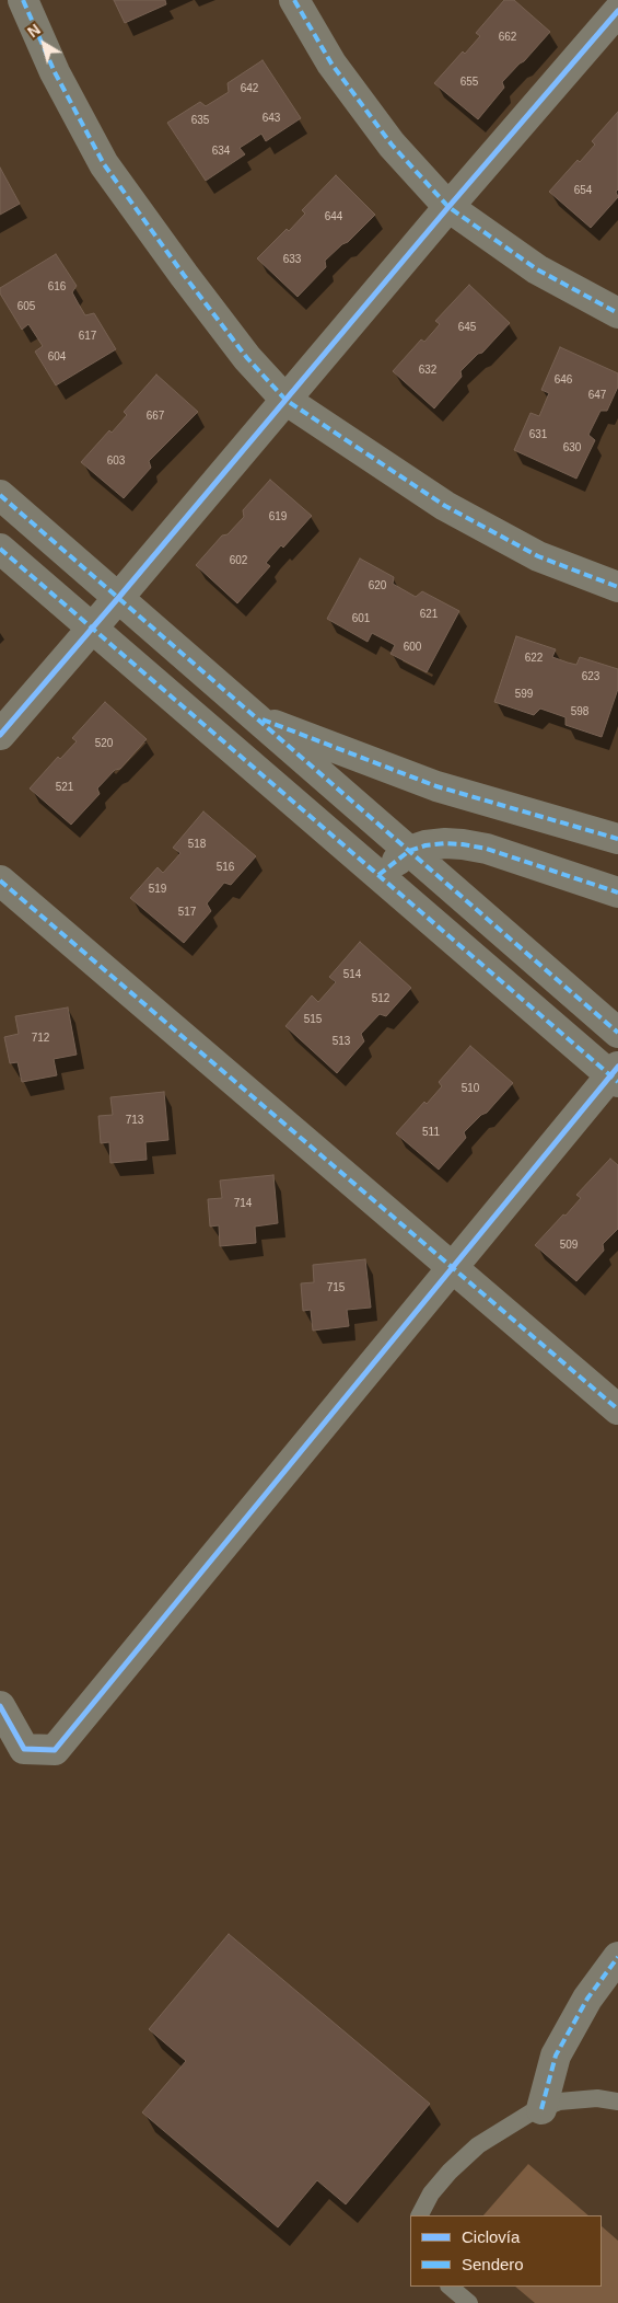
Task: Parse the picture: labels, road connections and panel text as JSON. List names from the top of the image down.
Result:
{
  "house_numbers": [
    "662",
    "655",
    "642",
    "643",
    "635",
    "634",
    "654",
    "644",
    "633",
    "616",
    "605",
    "645",
    "617",
    "604",
    "632",
    "646",
    "647",
    "667",
    "631",
    "630",
    "603",
    "619",
    "602",
    "620",
    "621",
    "601",
    "600",
    "622",
    "623",
    "599",
    "598",
    "520",
    "521",
    "518",
    "516",
    "519",
    "517",
    "514",
    "512",
    "515",
    "712",
    "513",
    "510",
    "713",
    "511",
    "714",
    "509",
    "715"
  ],
  "legend": ["Ciclovía", "Sendero"],
  "north": "top left"
}
